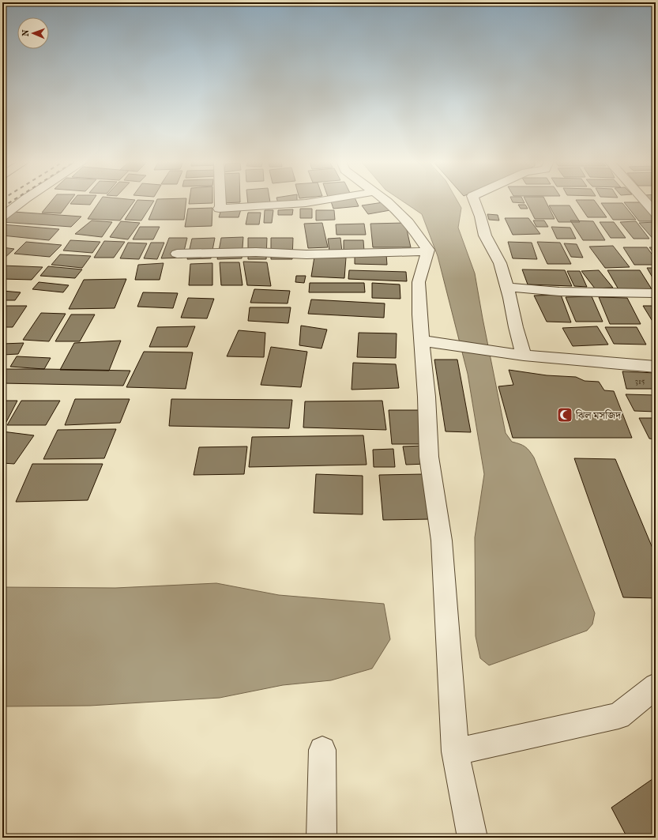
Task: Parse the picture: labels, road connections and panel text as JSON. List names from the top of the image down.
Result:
{
  "places": {
    "mosque": ["ঝিল মসজিদ"]
  },
  "house_numbers": ["315"],
  "north": "left"
}
